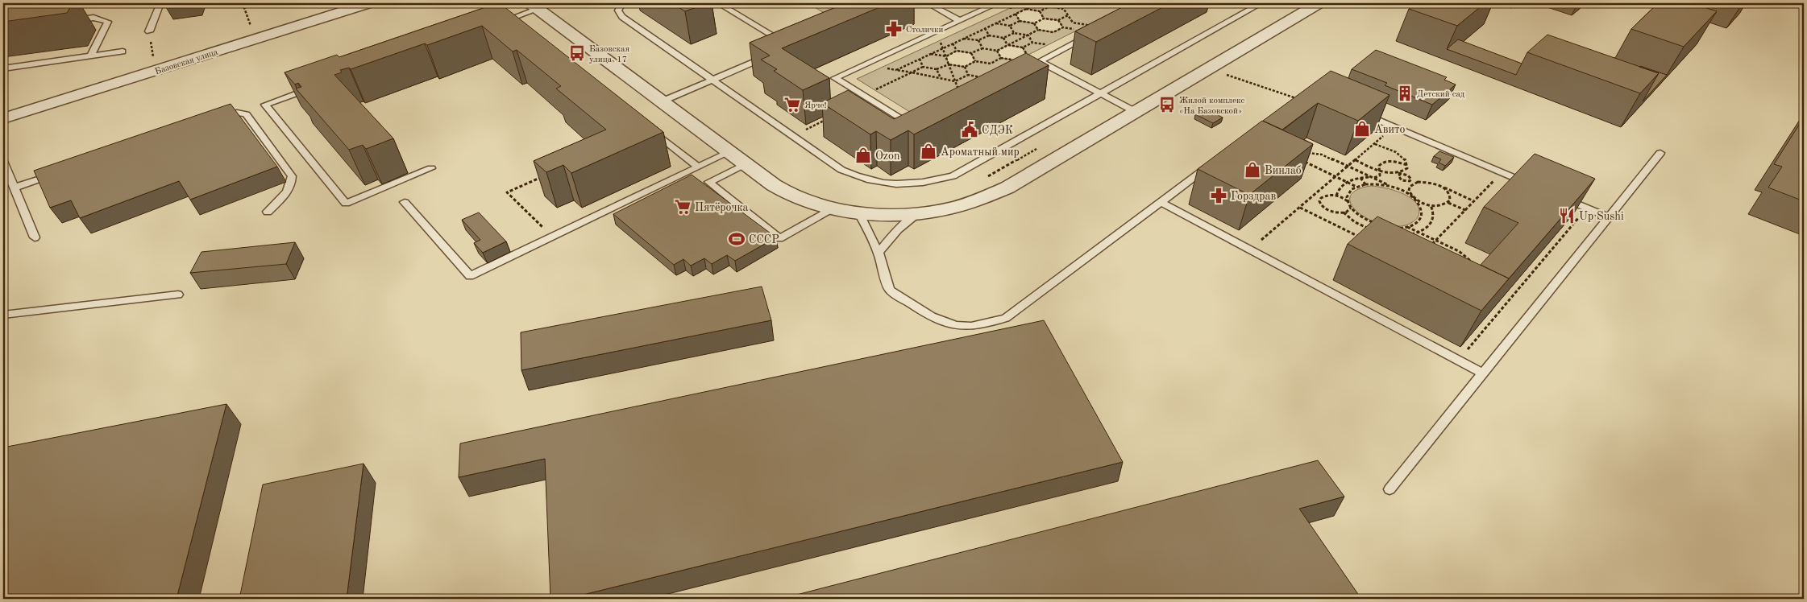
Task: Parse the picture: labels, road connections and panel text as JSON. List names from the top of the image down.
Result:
{
  "streets": {
    "street": ["Базовская улица"]
  },
  "places": {
    "pharmacy": ["Столички", "Горздрав"],
    "bus stop": ["Базовская улица, 17", "Жилой комплекс «На Базовской»"],
    "building": ["Детский сад"],
    "supermarket": ["Ярче!", "Пятёрочка"],
    "shop": [
      "Авито",
      "Ароматный мир",
      "Ozon",
      "Винлаб"
    ],
    "public building": ["СДЭК"],
    "restaurant": ["Up Sushi"],
    "sports": ["СССР"]
  }
}
